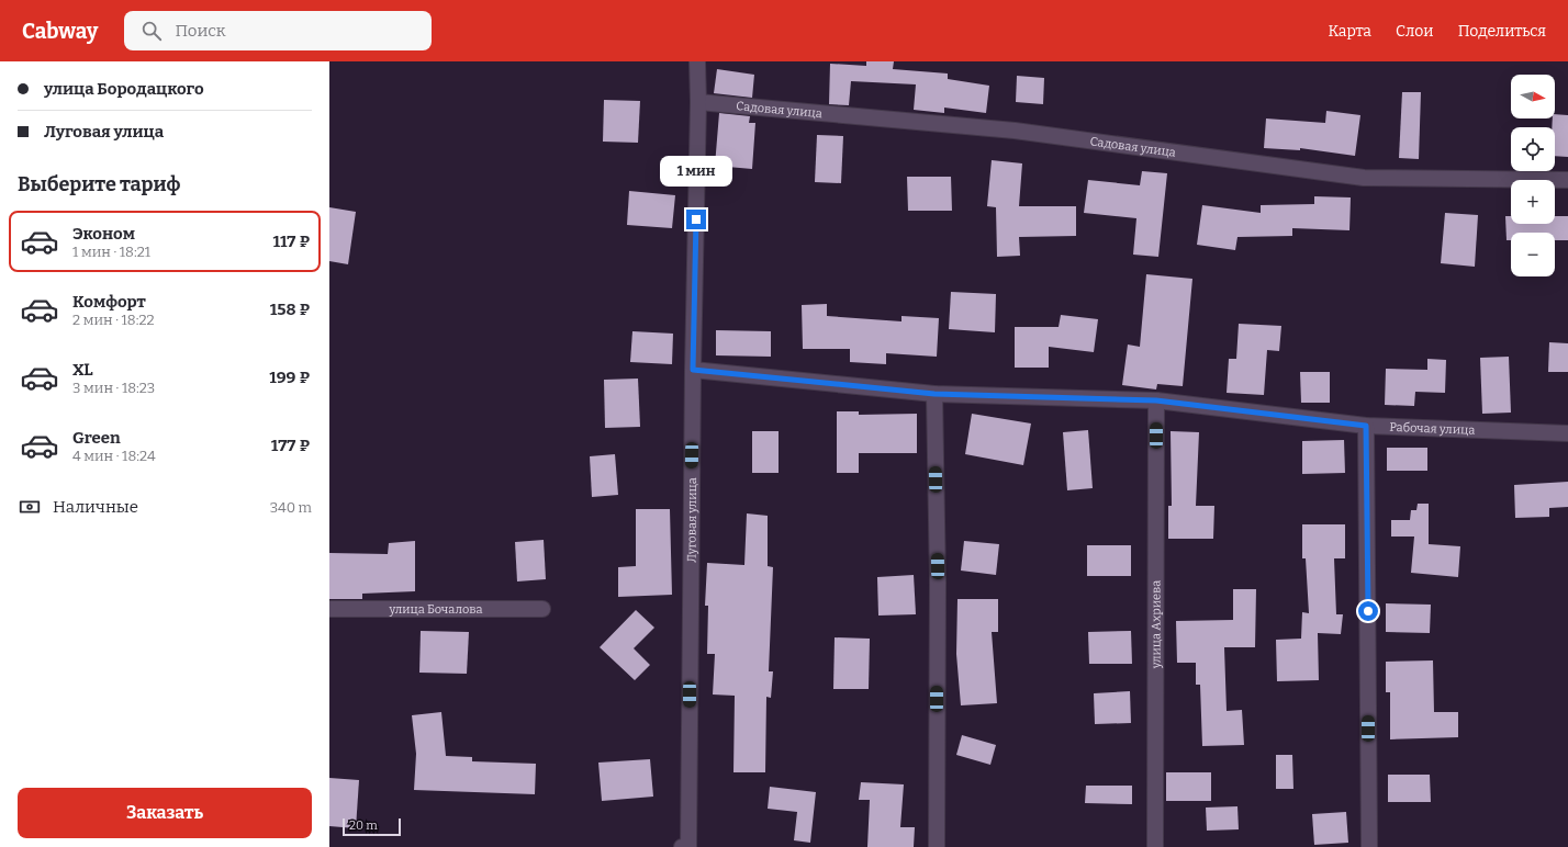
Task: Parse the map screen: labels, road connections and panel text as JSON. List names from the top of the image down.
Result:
{
  "streets": {
    "street": [
      "Садовая улица",
      "Рабочая улица",
      "Луговая улица",
      "улица Бочалова",
      "улица Ахриева"
    ]
  },
  "crossings": [
    ["Садовая улица", "Луговая улица"],
    ["Рабочая улица", "Луговая улица"],
    ["Рабочая улица", "улица Ахриева"]
  ],
  "scale_bar": "20 m",
  "north": "right",
  "page": {
    "header": "Cabway",
    "search": "Поиск",
    "nav": ["Карта", "Слои", "Поделиться"],
    "banner": ["улица Бородацкого", "Луговая улица"],
    "map_buttons": ["+", "−"],
    "bubble": "1 мин",
    "heading": "Выберите тариф",
    "list": [
      {
        "name": "Эконом",
        "note": "1 мин · 18:21",
        "value": "117 ₽"
      },
      {
        "name": "Комфорт",
        "note": "2 мин · 18:22",
        "value": "158 ₽"
      },
      {
        "name": "XL",
        "note": "3 мин · 18:23",
        "value": "199 ₽"
      },
      {
        "name": "Green",
        "note": "4 мин · 18:24",
        "value": "177 ₽"
      }
    ],
    "pay": ["Наличные", "340 m"],
    "buttons": "Заказать",
    "scale": "20 m"
  }
}
